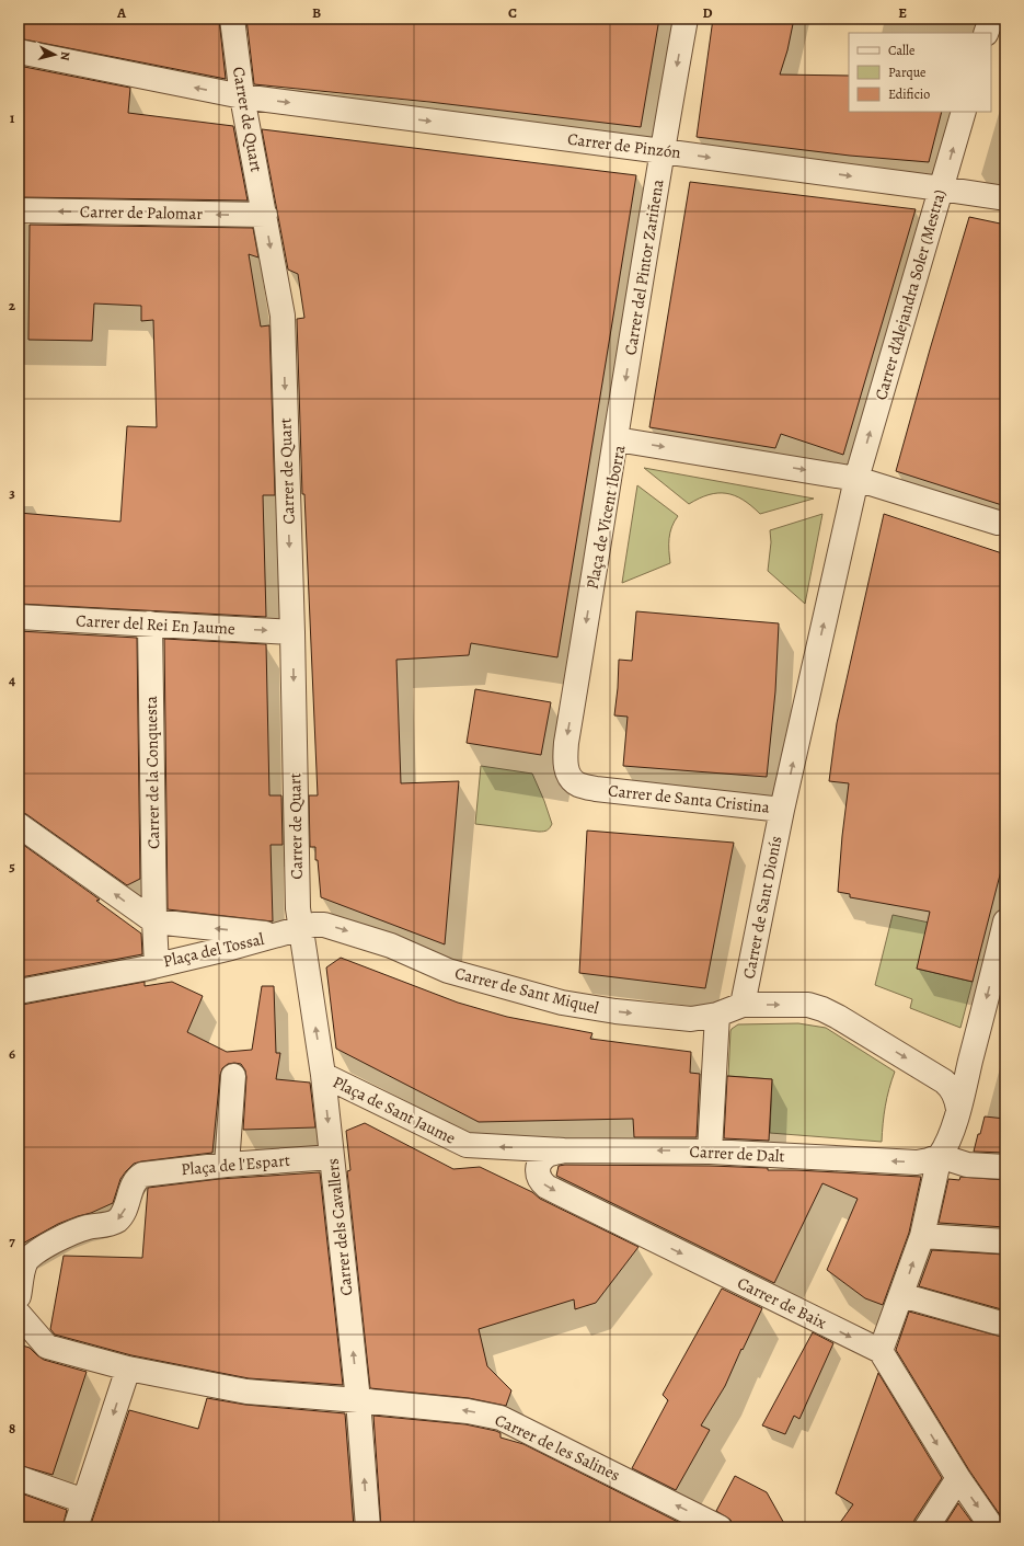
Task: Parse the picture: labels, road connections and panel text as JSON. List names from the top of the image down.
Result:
{
  "streets": {
    "street": [
      "Carrer de Quart",
      "Carrer de Pinzón",
      "Carrer de Palomar",
      "Carrer del Pintor Zariñena",
      "Carrer d'Alejandra Soler (Mestra)",
      "Plaça de Vicent Iborra",
      "Carrer del Rei En Jaume",
      "Carrer de la Conquesta",
      "Carrer de Santa Cristina",
      "Carrer de Sant Dionís",
      "Plaça del Tossal",
      "Carrer de Sant Miquel",
      "Plaça de Sant Jaume",
      "Carrer de Dalt",
      "Plaça de l'Espart",
      "Carrer dels Cavallers",
      "Carrer de Baix",
      "Carrer de les Salines"
    ]
  },
  "crossings": [
    ["Carrer de Quart", "Carrer de Pinzón"],
    ["Carrer de Quart", "Carrer de Palomar"],
    ["Carrer de Quart", "Carrer del Rei En Jaume"],
    ["Carrer de Quart", "Plaça del Tossal"],
    ["Carrer de Quart", "Carrer de Sant Miquel"],
    ["Carrer de Quart", "Carrer dels Cavallers"],
    ["Carrer de Pinzón", "Carrer del Pintor Zariñena"],
    ["Carrer de Pinzón", "Carrer d'Alejandra Soler (Mestra)"],
    ["Carrer del Pintor Zariñena", "Plaça de Vicent Iborra"],
    ["Carrer d'Alejandra Soler (Mestra)", "Plaça de Vicent Iborra"],
    ["Plaça de Vicent Iborra", "Carrer de Santa Cristina"],
    ["Carrer del Rei En Jaume", "Carrer de la Conquesta"],
    ["Carrer de la Conquesta", "Plaça del Tossal"],
    ["Carrer de Santa Cristina", "Carrer de Sant Dionís"],
    ["Carrer de Sant Dionís", "Carrer de Sant Miquel"],
    ["Plaça del Tossal", "Carrer de Sant Miquel"],
    ["Plaça del Tossal", "Carrer dels Cavallers"],
    ["Carrer de Sant Miquel", "Carrer dels Cavallers"],
    ["Plaça de Sant Jaume", "Carrer de Dalt"],
    ["Plaça de Sant Jaume", "Carrer dels Cavallers"],
    ["Carrer de Dalt", "Carrer de Baix"],
    ["Plaça de l'Espart", "Carrer dels Cavallers"],
    ["Carrer dels Cavallers", "Carrer de les Salines"]
  ],
  "one_way": [
    "Carrer de Quart",
    "Carrer de Palomar",
    "Carrer del Pintor Zariñena",
    "Carrer d'Alejandra Soler (Mestra)",
    "Carrer del Rei En Jaume",
    "Carrer de Sant Miquel",
    "Carrer de Baix",
    "Carrer de les Salines"
  ],
  "legend": ["Calle", "Parque", "Edificio"],
  "north": "right",
  "grid": {
    "columns": [
      "A",
      "B",
      "C",
      "D",
      "E"
    ],
    "rows": [
      "1",
      "2",
      "3",
      "4",
      "5",
      "6",
      "7",
      "8"
    ]
  }
}
